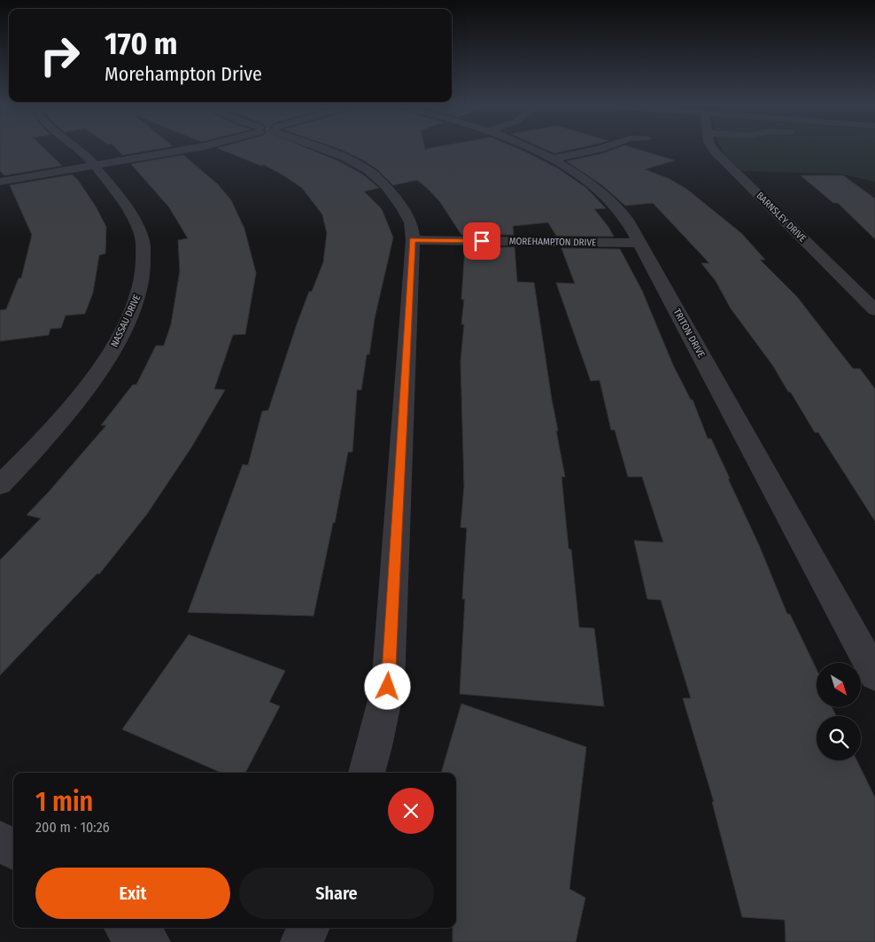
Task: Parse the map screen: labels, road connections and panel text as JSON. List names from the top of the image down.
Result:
{
  "streets": {
    "street": [
      "BARNSLEY DRIVE",
      "MOREHAMPTON DRIVE",
      "NASSAU DRIVE",
      "TRITON DRIVE"
    ]
  },
  "crossings": [
    ["MOREHAMPTON DRIVE", "TRITON DRIVE"]
  ],
  "north": "bottom right",
  "page": {
    "turn": ["170 m", "Morehampton Drive"],
    "heading": ["1 min", "200 m · 10:26"],
    "buttons": ["Exit", "Share"]
  }
}
